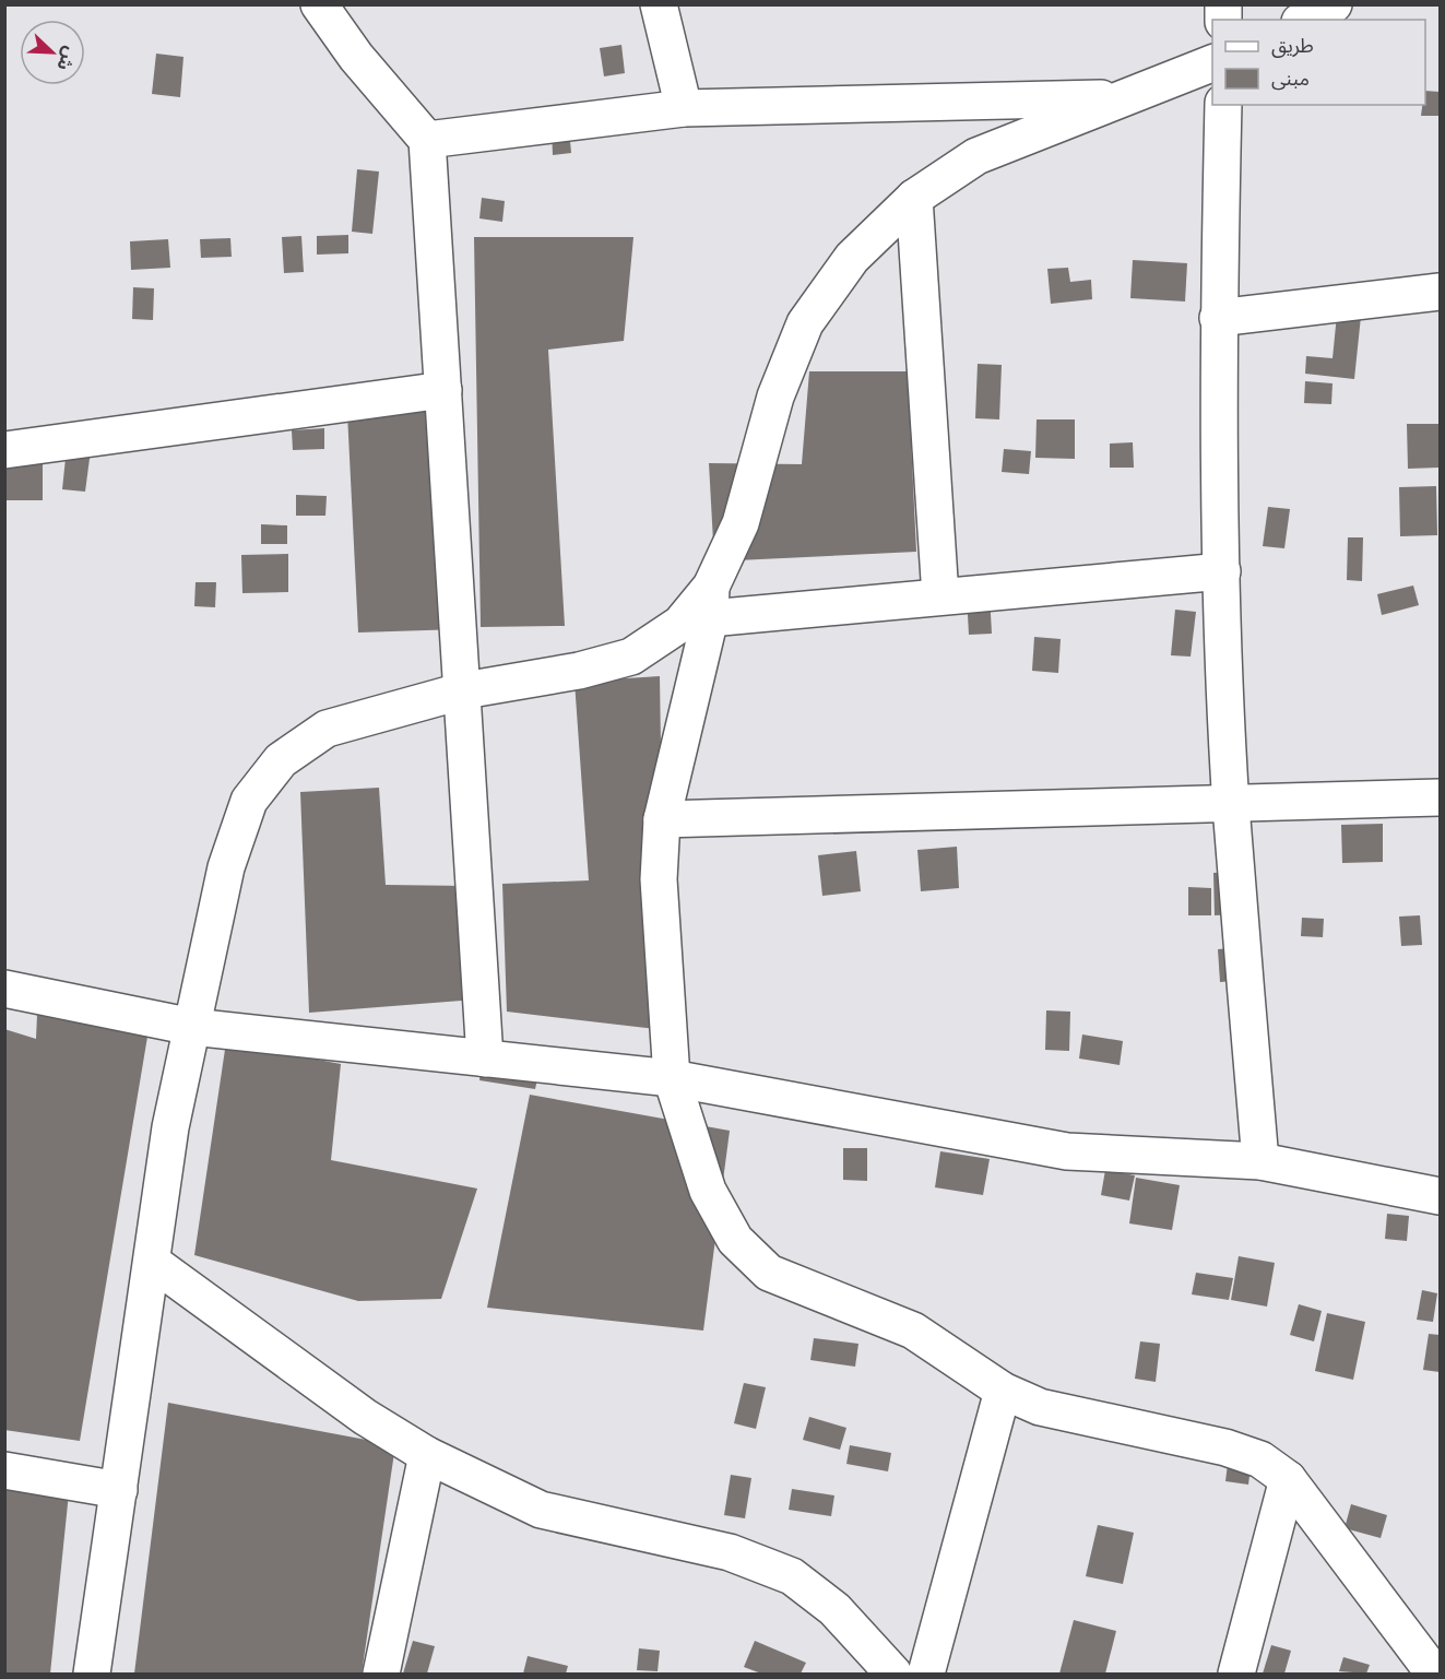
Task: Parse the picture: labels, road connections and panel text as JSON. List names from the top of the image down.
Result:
{
  "legend": ["طريق", "مبنى"],
  "north": "bottom right"
}
